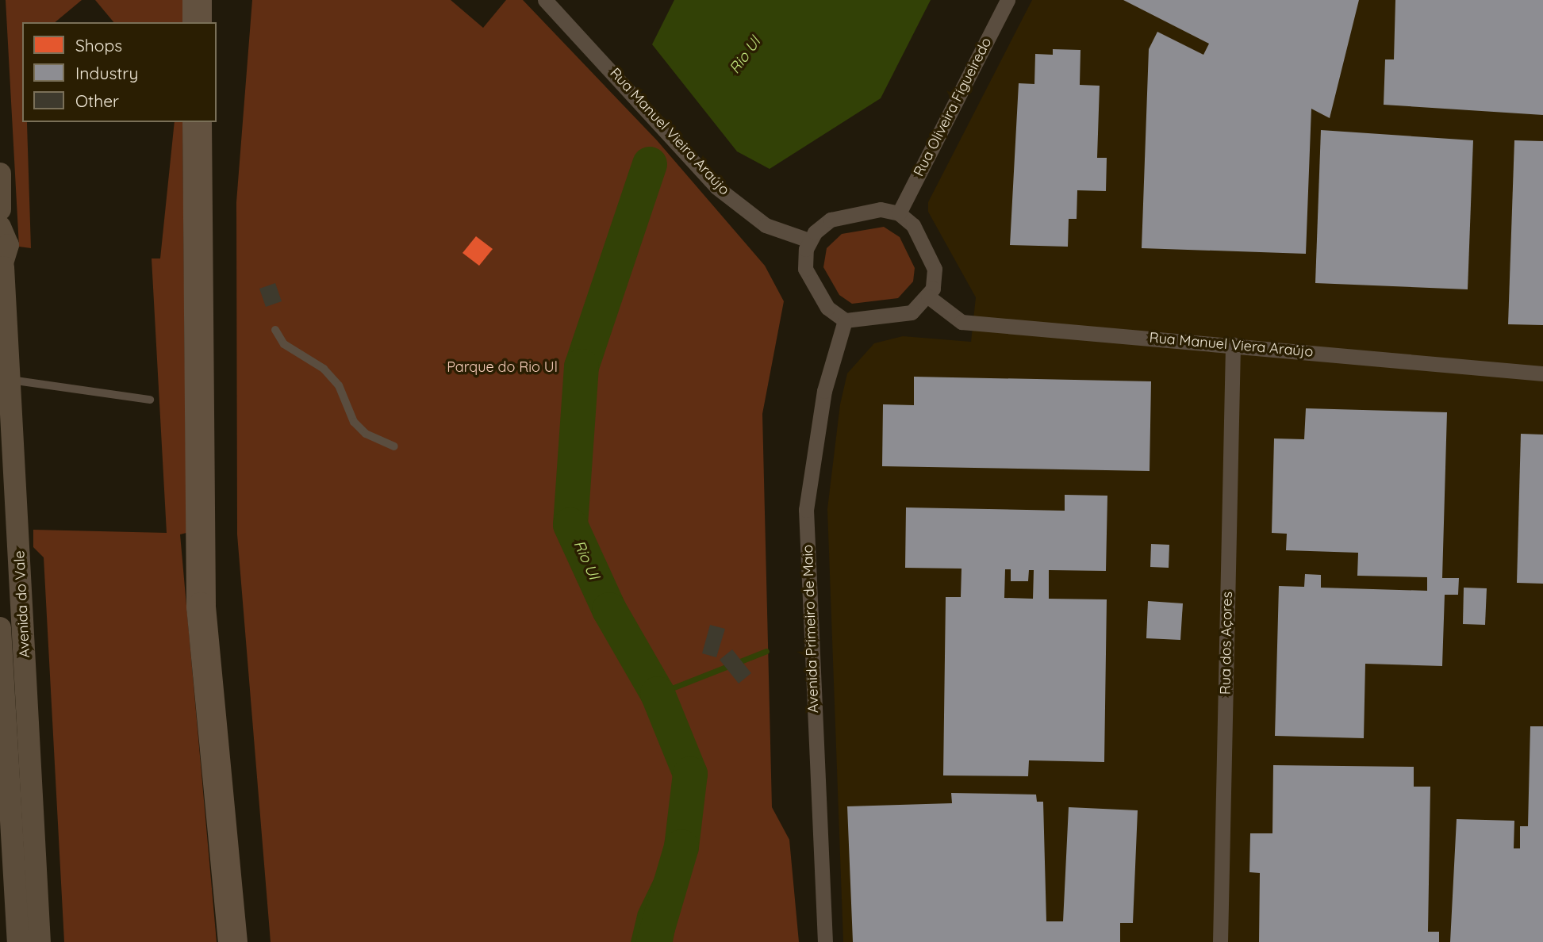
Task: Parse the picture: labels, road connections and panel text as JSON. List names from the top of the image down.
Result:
{
  "streets": {
    "main road": ["Avenida do Vale"],
    "street": [
      "Rua Oliveira Figueiredo",
      "Rua Manuel Vieira Araújo",
      "Rua Manuel Viera Araújo",
      "Avenida Primeiro de Maio",
      "Rua dos Açores"
    ]
  },
  "crossings": [
    ["Rua Oliveira Figueiredo", "Rua Manuel Vieira Araújo"],
    ["Rua Oliveira Figueiredo", "Rua Manuel Viera Araújo"],
    ["Rua Oliveira Figueiredo", "Avenida Primeiro de Maio"],
    ["Rua Manuel Vieira Araújo", "Rua Manuel Viera Araújo"],
    ["Rua Manuel Vieira Araújo", "Avenida Primeiro de Maio"],
    ["Rua Manuel Viera Araújo", "Avenida Primeiro de Maio"],
    ["Rua Manuel Viera Araújo", "Rua dos Açores"]
  ],
  "water": ["Rio Ul"],
  "parks": ["Parque do Rio Ul"],
  "legend": ["Shops", "Industry", "Other"]
}
